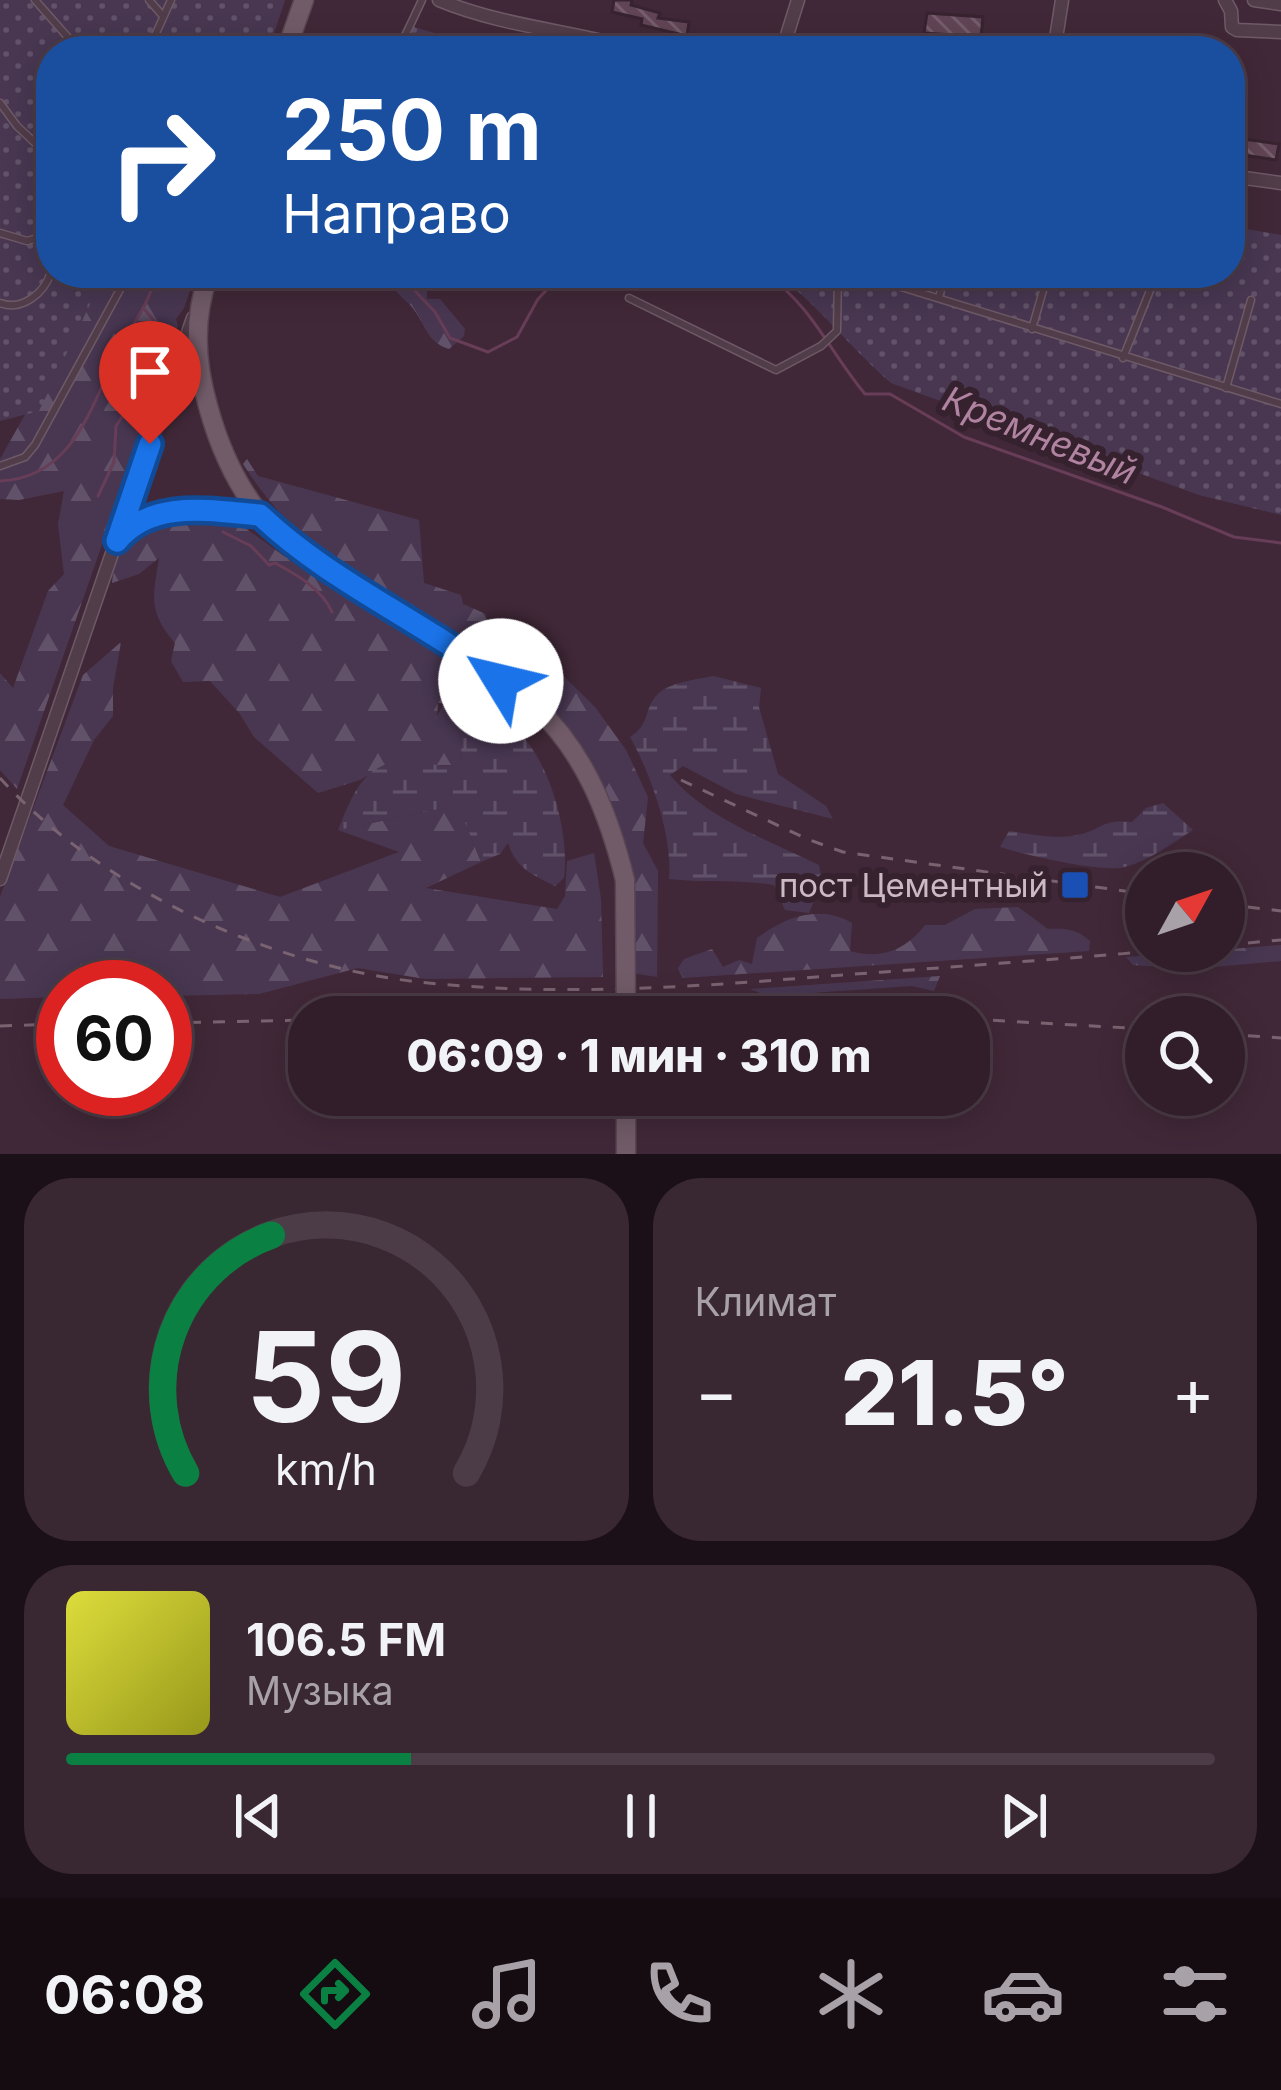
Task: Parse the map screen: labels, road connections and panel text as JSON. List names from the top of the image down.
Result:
{
  "water": ["Кремневый"],
  "places": {
    "transit": ["пост Цементный"]
  },
  "north": "top right",
  "page": {
    "turn": ["250 m", "Направо"],
    "limit": "60",
    "trip": "06:09 · 1 мин · 310 m",
    "tile": "Климат",
    "heat": ["−", "21.5°", "+"],
    "song": ["106.5 FM", "Музыка"],
    "tabs": "06:08",
    "gauge": ["59", "km/h"]
  }
}
